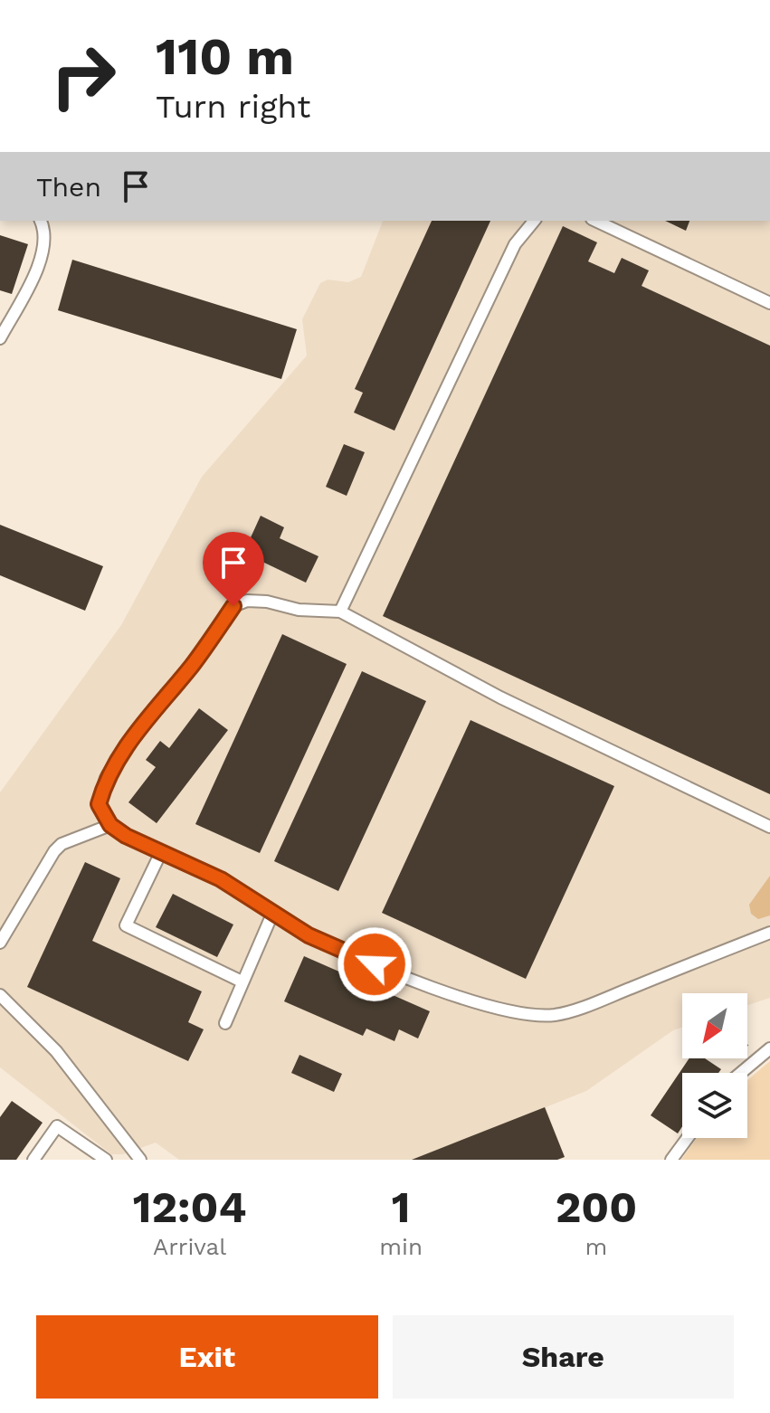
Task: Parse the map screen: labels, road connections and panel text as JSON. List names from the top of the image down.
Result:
{
  "north": "bottom left",
  "page": {
    "turn": ["110 m", "Turn right"],
    "then": "Then",
    "eta": [
      "12:04",
      "Arrival",
      "1",
      "min",
      "200",
      "m"
    ],
    "buttons": ["Exit", "Share"]
  }
}
